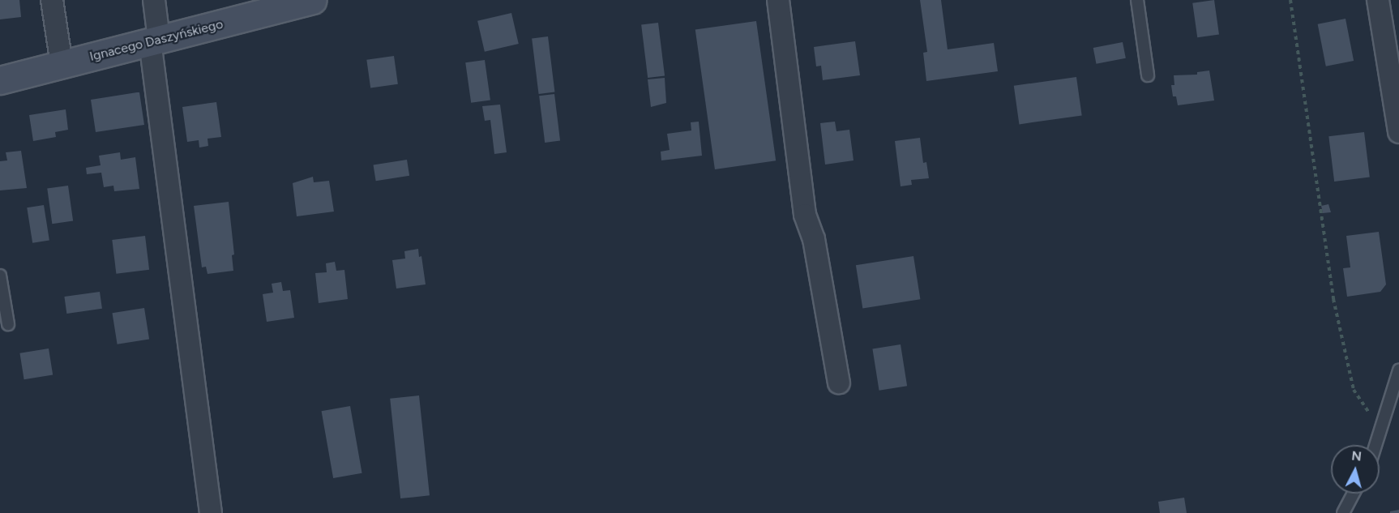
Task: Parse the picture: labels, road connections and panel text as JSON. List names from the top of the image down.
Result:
{
  "streets": {
    "main road": ["Ignacego Daszyńskiego"]
  },
  "north": "top"
}
